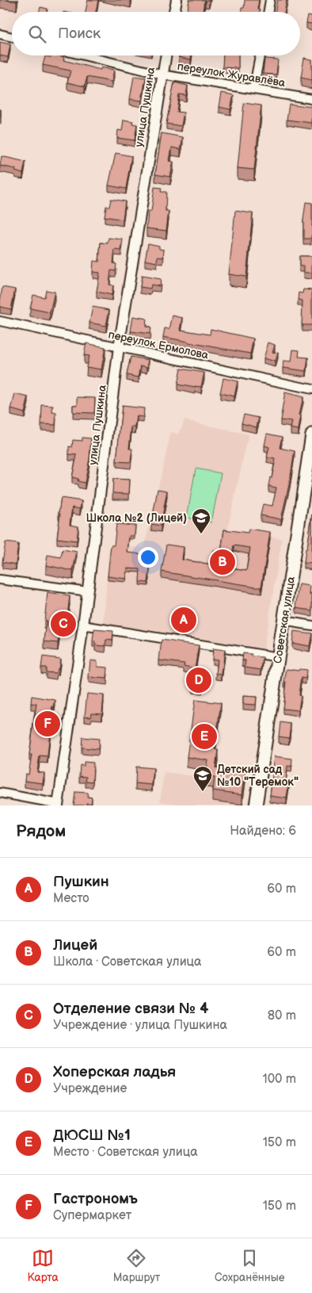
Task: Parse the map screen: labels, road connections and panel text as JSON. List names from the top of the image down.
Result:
{
  "streets": {
    "main road": ["Советская улица"],
    "street": ["переулок Журавлёва", "улица Пушкина", "переулок Ермолова"]
  },
  "crossings": [
    ["переулок Журавлёва", "улица Пушкина"],
    ["улица Пушкина", "переулок Ермолова"]
  ],
  "places": {
    "school or university": ["Школа №2 (Лицей)", "Детский сад №10 \"Теремок\""]
  },
  "page": {
    "search": "Поиск",
    "pins": [
      "B",
      "A",
      "C",
      "D",
      "F",
      "E"
    ],
    "heading": ["Рядом", "Найдено: 6"],
    "list": [
      {
        "mark": "A",
        "name": "Пушкин",
        "note": "Место",
        "value": "60 m"
      },
      {
        "mark": "B",
        "name": "Лицей",
        "note": "Школа · Советская улица",
        "value": "60 m"
      },
      {
        "mark": "C",
        "name": "Отделение связи № 4",
        "note": "Учреждение · улица Пушкина",
        "value": "80 m"
      },
      {
        "mark": "D",
        "name": "Хоперская ладья",
        "note": "Учреждение",
        "value": "100 m"
      },
      {
        "mark": "E",
        "name": "ДЮСШ №1",
        "note": "Место · Советская улица",
        "value": "150 m"
      },
      {
        "mark": "F",
        "name": "Гастрономъ",
        "note": "Супермаркет",
        "value": "150 m"
      }
    ],
    "nav": ["Карта", "Маршрут", "Сохранённые"]
  }
}
